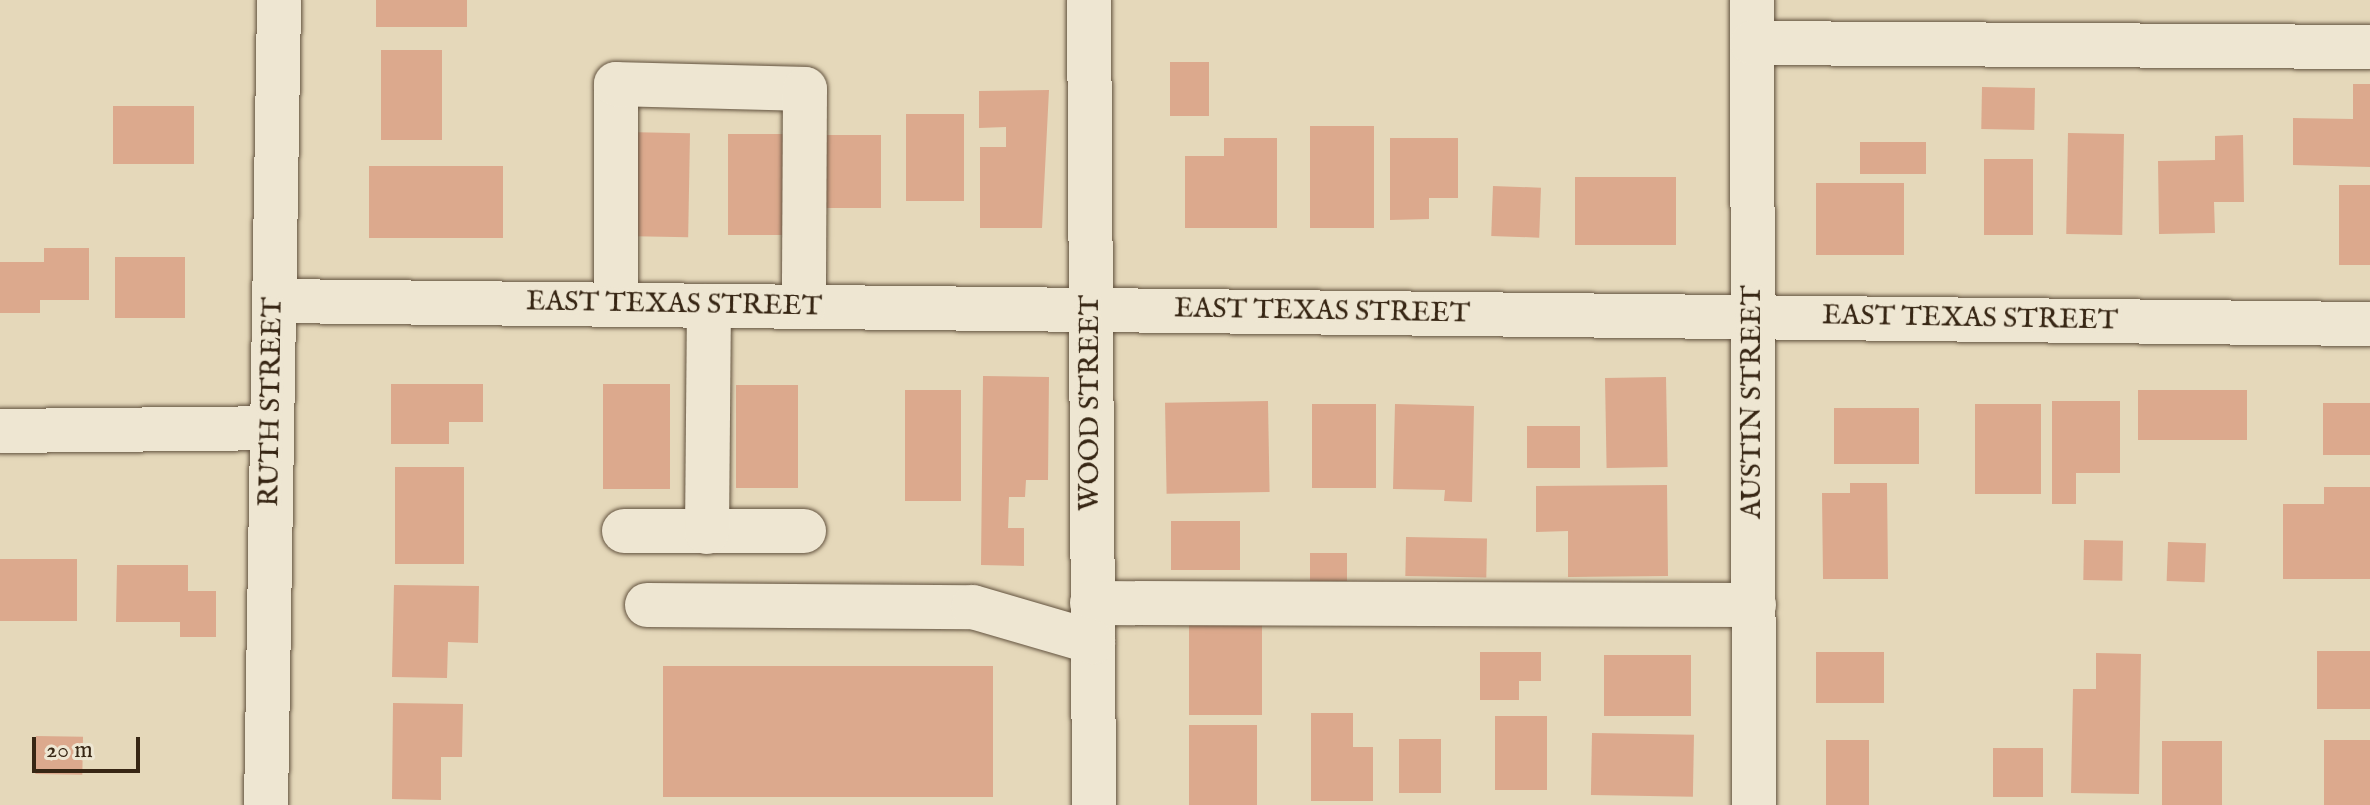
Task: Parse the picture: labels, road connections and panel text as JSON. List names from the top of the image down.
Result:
{
  "streets": {
    "street": [
      "EAST TEXAS STREET",
      "RUTH STREET",
      "AUSTIN STREET",
      "WOOD STREET"
    ]
  },
  "crossings": [
    ["EAST TEXAS STREET", "RUTH STREET"],
    ["EAST TEXAS STREET", "AUSTIN STREET"],
    ["EAST TEXAS STREET", "WOOD STREET"]
  ],
  "scale_bar": "20 m"
}
